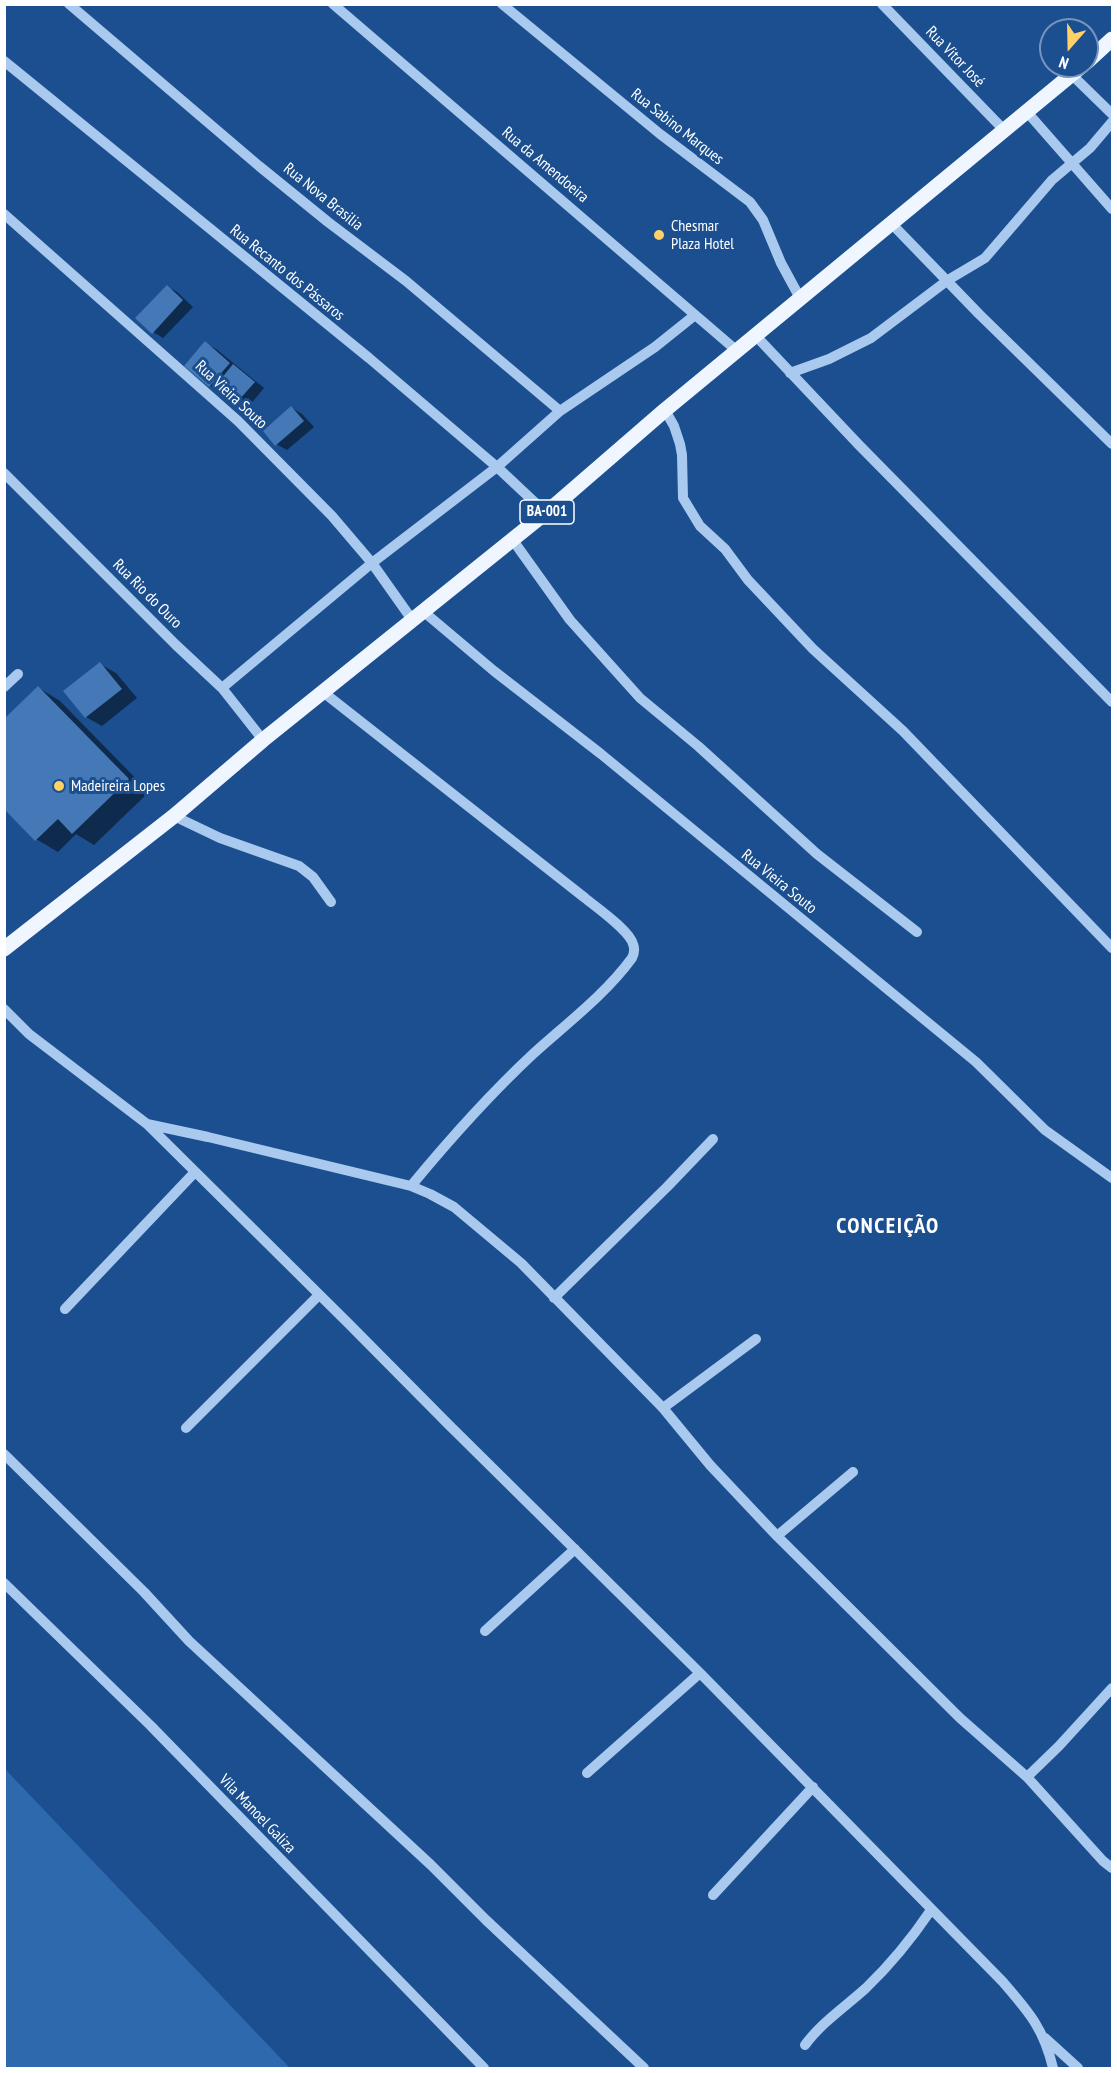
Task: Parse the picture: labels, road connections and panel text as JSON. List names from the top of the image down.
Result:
{
  "streets": {
    "main road": ["BA-001"],
    "street": [
      "Rua Vitor José",
      "Rua Sabino Marques",
      "Rua da Amendoeira",
      "Rua Nova Brasilia",
      "Rua Recanto dos Pássaros",
      "Rua Vieira Souto",
      "Rua Rio do Ouro",
      "Vila Manoel Galiza"
    ]
  },
  "crossings": [
    ["Rua Vitor José", "BA-001"],
    ["Rua Sabino Marques", "BA-001"],
    ["Rua da Amendoeira", "BA-001"],
    ["Rua Recanto dos Pássaros", "BA-001"],
    ["Rua Vieira Souto", "BA-001"],
    ["BA-001", "Rua Rio do Ouro"]
  ],
  "districts": ["CONCEIÇÃO"],
  "places": ["Chesmar Plaza Hotel", "Madeireira Lopes"],
  "north": "bottom"
}
